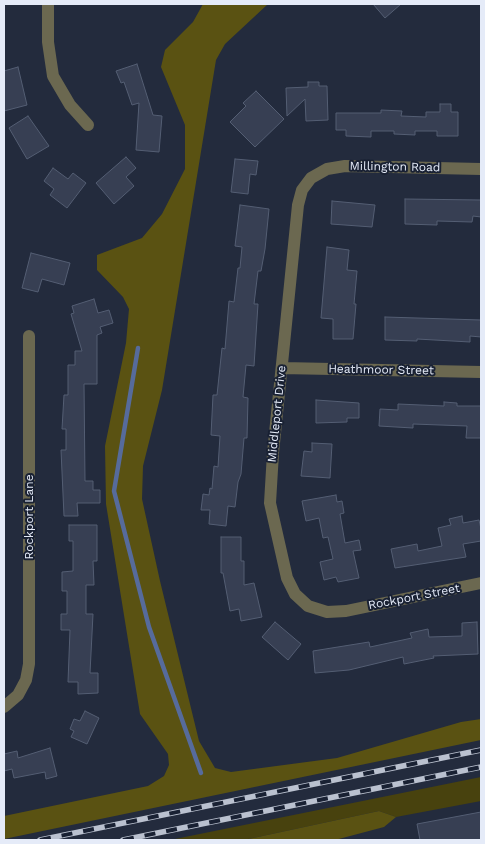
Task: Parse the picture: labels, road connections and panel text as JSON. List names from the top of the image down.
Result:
{
  "streets": {
    "street": [
      "Millington Road",
      "Heathmoor Street",
      "Middleport Drive",
      "Rockport Lane",
      "Rockport Street"
    ]
  },
  "crossings": [
    ["Millington Road", "Middleport Drive"],
    ["Heathmoor Street", "Middleport Drive"],
    ["Middleport Drive", "Rockport Street"]
  ]
}
